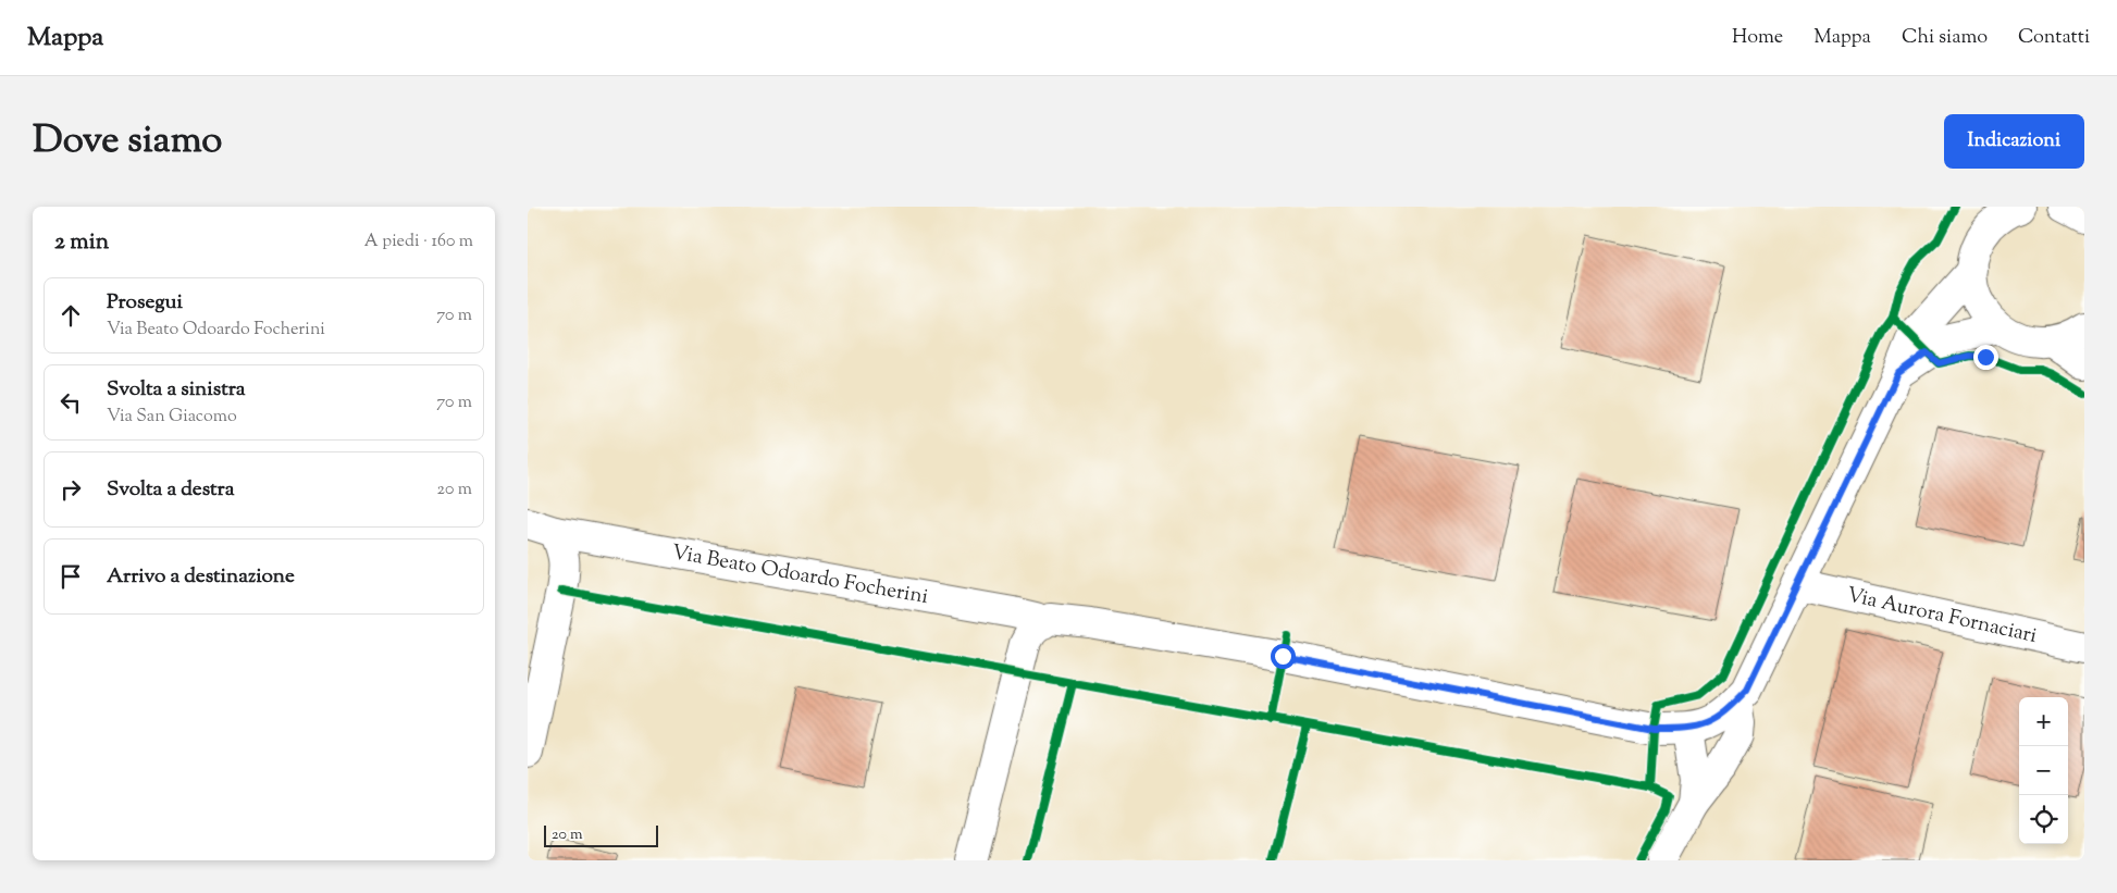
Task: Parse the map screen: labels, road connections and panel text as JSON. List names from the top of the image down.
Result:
{
  "streets": {
    "street": ["Via Beato Odoardo Focherini", "Via Aurora Fornaciari"]
  },
  "scale_bar": "20 m",
  "page": {
    "header": "Mappa",
    "nav": [
      "Home",
      "Mappa",
      "Chi siamo",
      "Contatti"
    ],
    "title": "Dove siamo",
    "buttons": "Indicazioni",
    "heading": ["2 min", "A piedi · 160 m"],
    "list": [
      ["Prosegui", "Via Beato Odoardo Focherini", "70 m"],
      ["Svolta a sinistra", "Via San Giacomo", "70 m"],
      ["Svolta a destra", "20 m"],
      "Arrivo a destinazione"
    ],
    "map_buttons": ["+", "−"],
    "scale": "20 m"
  }
}
